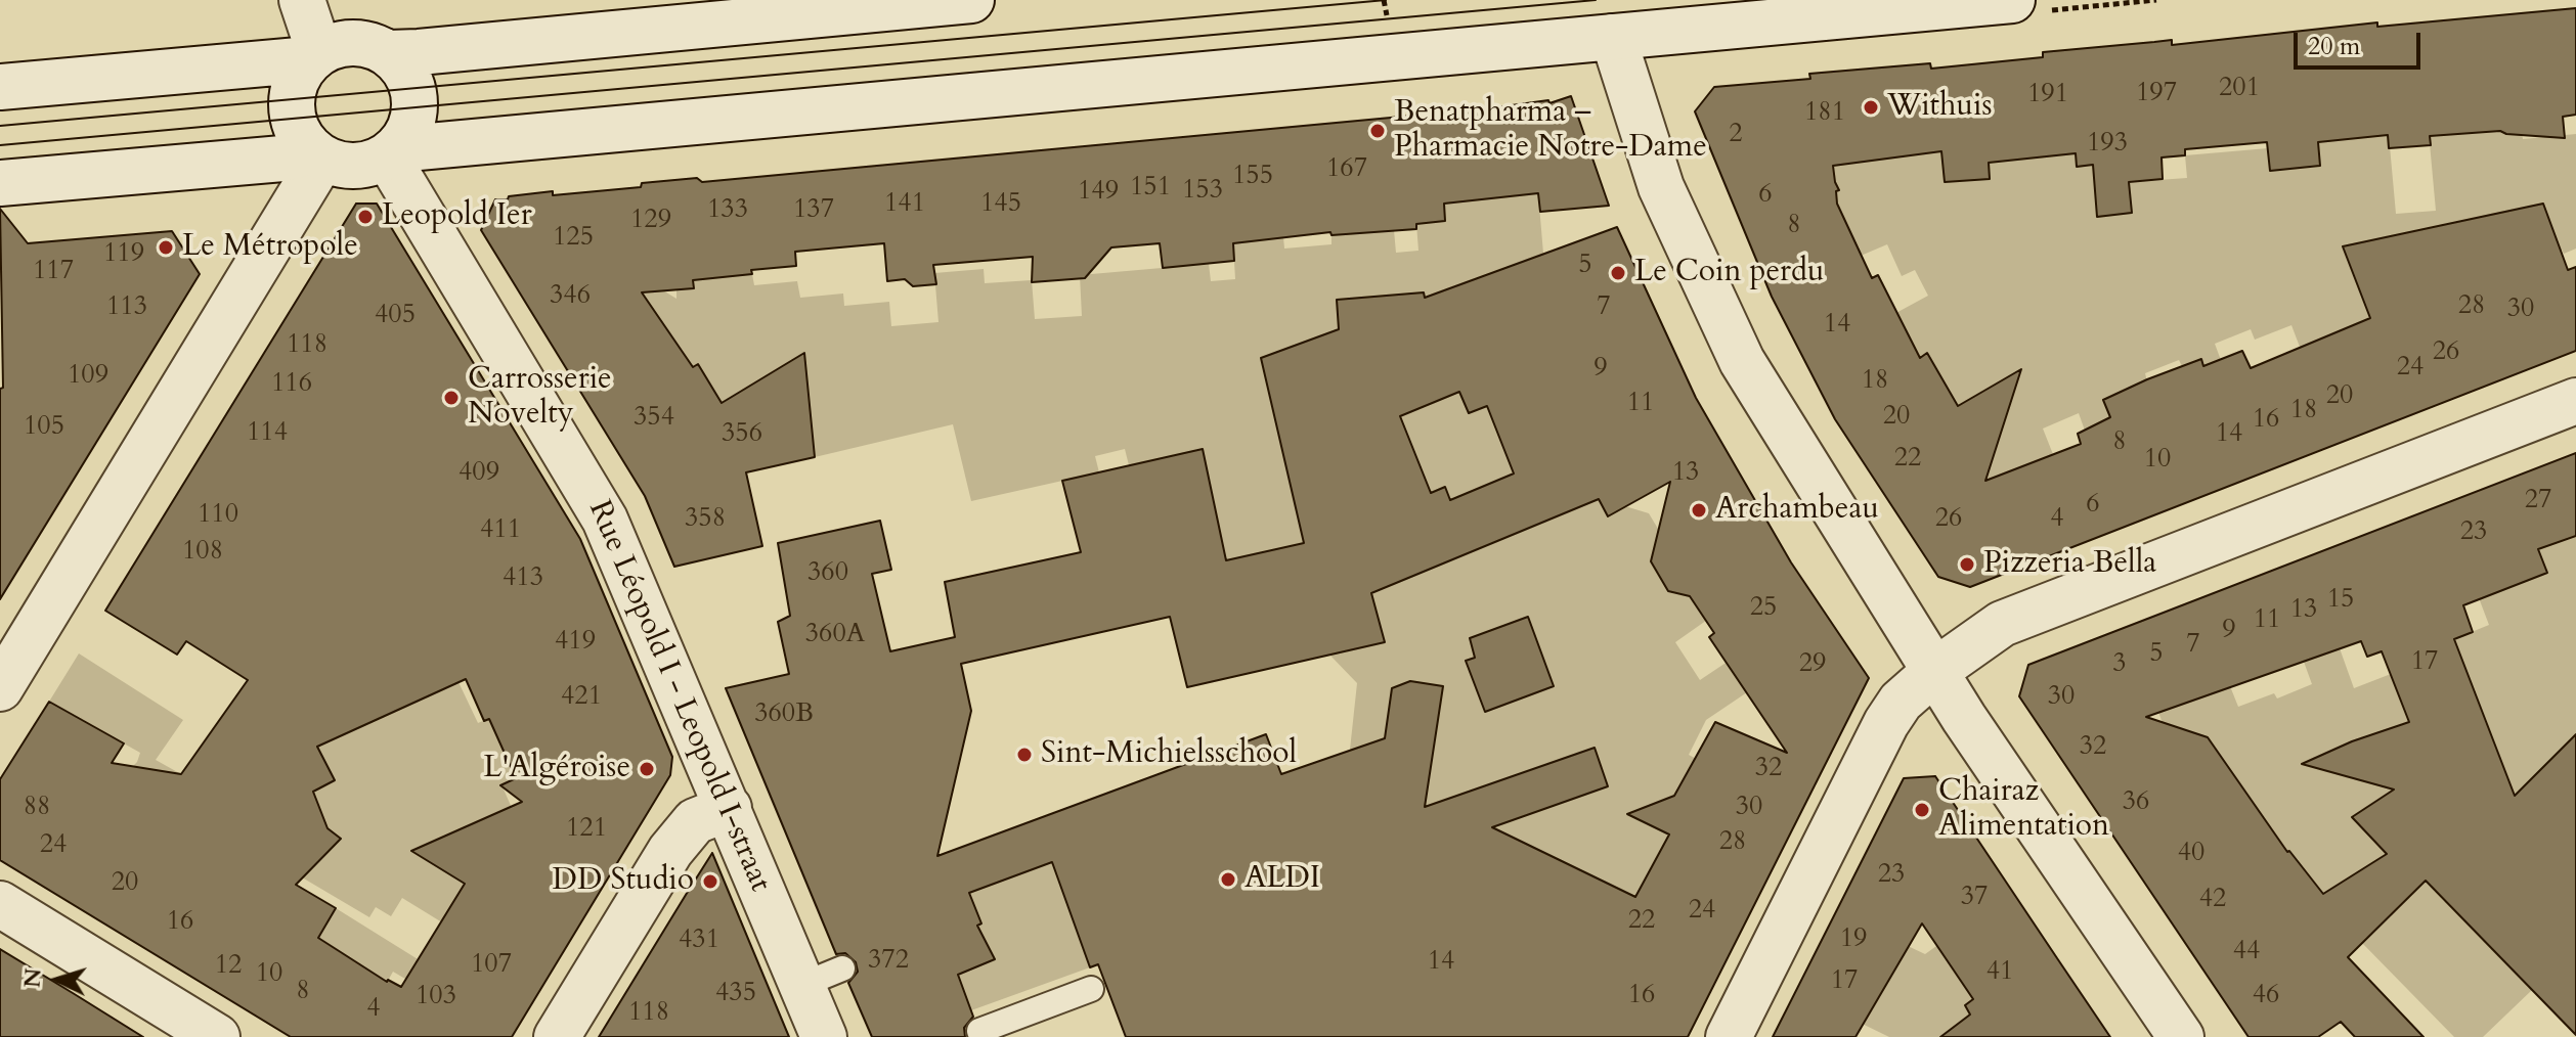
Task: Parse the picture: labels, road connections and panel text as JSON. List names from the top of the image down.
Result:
{
  "streets": {
    "street": ["Rue Léopold I - Leopold I-straat"]
  },
  "places": [
    "Withuis",
    "Benatpharma – Pharmacie Notre-Dame",
    "Leopold Ier",
    "Le Métropole",
    "Le Coin perdu",
    "Carrosserie Novelty",
    "Archambeau",
    "Pizzeria Bella",
    "Sint-Michielsschool",
    "L'Algéroise",
    "Chairaz Alimentation",
    "ALDI",
    "DD Studio"
  ],
  "house_numbers": [
    "201",
    "197",
    "191",
    "181",
    "2",
    "193",
    "167",
    "155",
    "151",
    "153",
    "149",
    "6",
    "141",
    "145",
    "133",
    "137",
    "129",
    "8",
    "125",
    "119",
    "5",
    "117",
    "346",
    "28",
    "113",
    "7",
    "30",
    "405",
    "14",
    "118",
    "26",
    "24",
    "9",
    "109",
    "18",
    "116",
    "20",
    "11",
    "18",
    "20",
    "354",
    "16",
    "105",
    "114",
    "356",
    "14",
    "8",
    "22",
    "10",
    "409",
    "13",
    "27",
    "6",
    "110",
    "358",
    "26",
    "4",
    "411",
    "23",
    "108",
    "360",
    "413",
    "15",
    "25",
    "13",
    "11",
    "9",
    "360A",
    "419",
    "7",
    "5",
    "17",
    "29",
    "3",
    "421",
    "30",
    "360B",
    "32",
    "32",
    "36",
    "88",
    "30",
    "121",
    "28",
    "24",
    "40",
    "23",
    "20",
    "37",
    "42",
    "24",
    "22",
    "16",
    "19",
    "431",
    "44",
    "372",
    "14",
    "107",
    "12",
    "41",
    "10",
    "17",
    "8",
    "435",
    "16",
    "46",
    "103",
    "4",
    "118"
  ],
  "scale_bar": "20 m",
  "north": "left"
}
